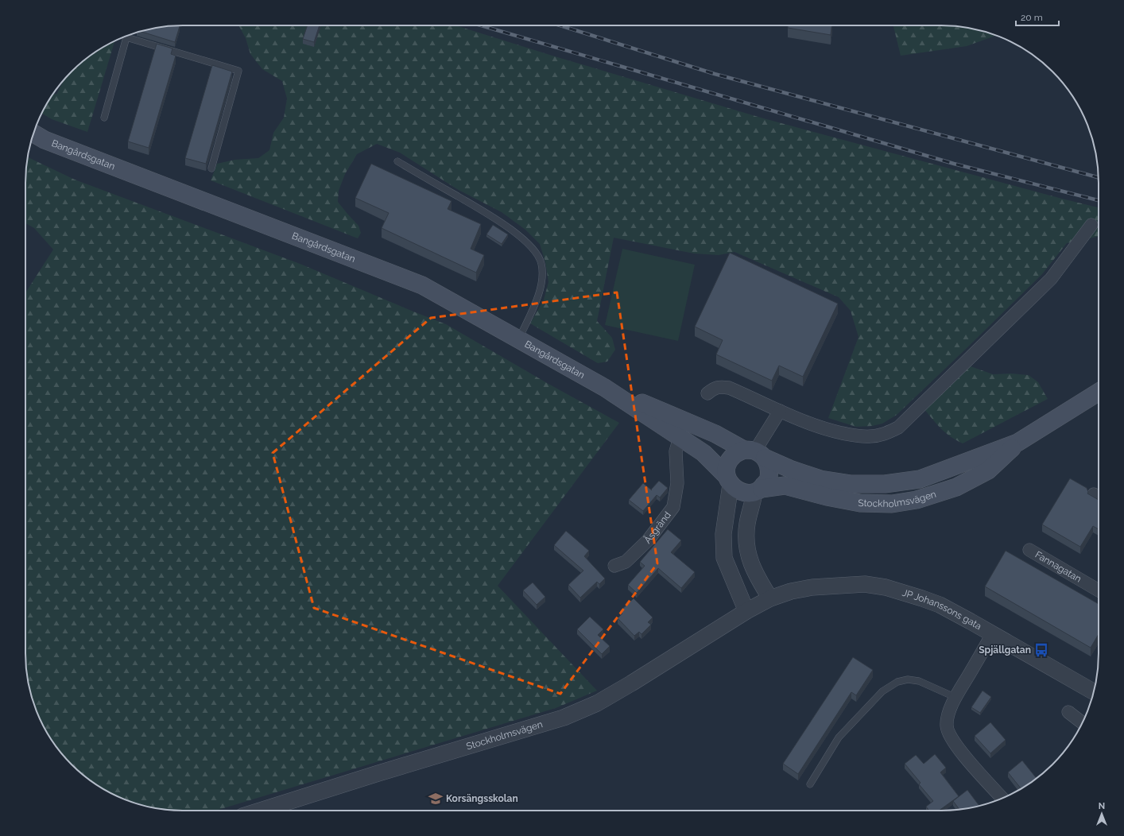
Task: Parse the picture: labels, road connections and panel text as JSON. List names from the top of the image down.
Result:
{
  "streets": {
    "main road": ["Bangårdsgatan", "Stockholmsvägen"],
    "street": ["Åsgränd", "Fannagatan", "JP Johanssons gata"]
  },
  "crossings": [
    ["Bangårdsgatan", "Stockholmsvägen"],
    ["Bangårdsgatan", "Åsgränd"],
    ["Stockholmsvägen", "JP Johanssons gata"]
  ],
  "places": {
    "bus stop": ["Spjällgatan"],
    "school or university": ["Korsängsskolan"]
  },
  "scale_bar": "20 m",
  "north": "top"
}
